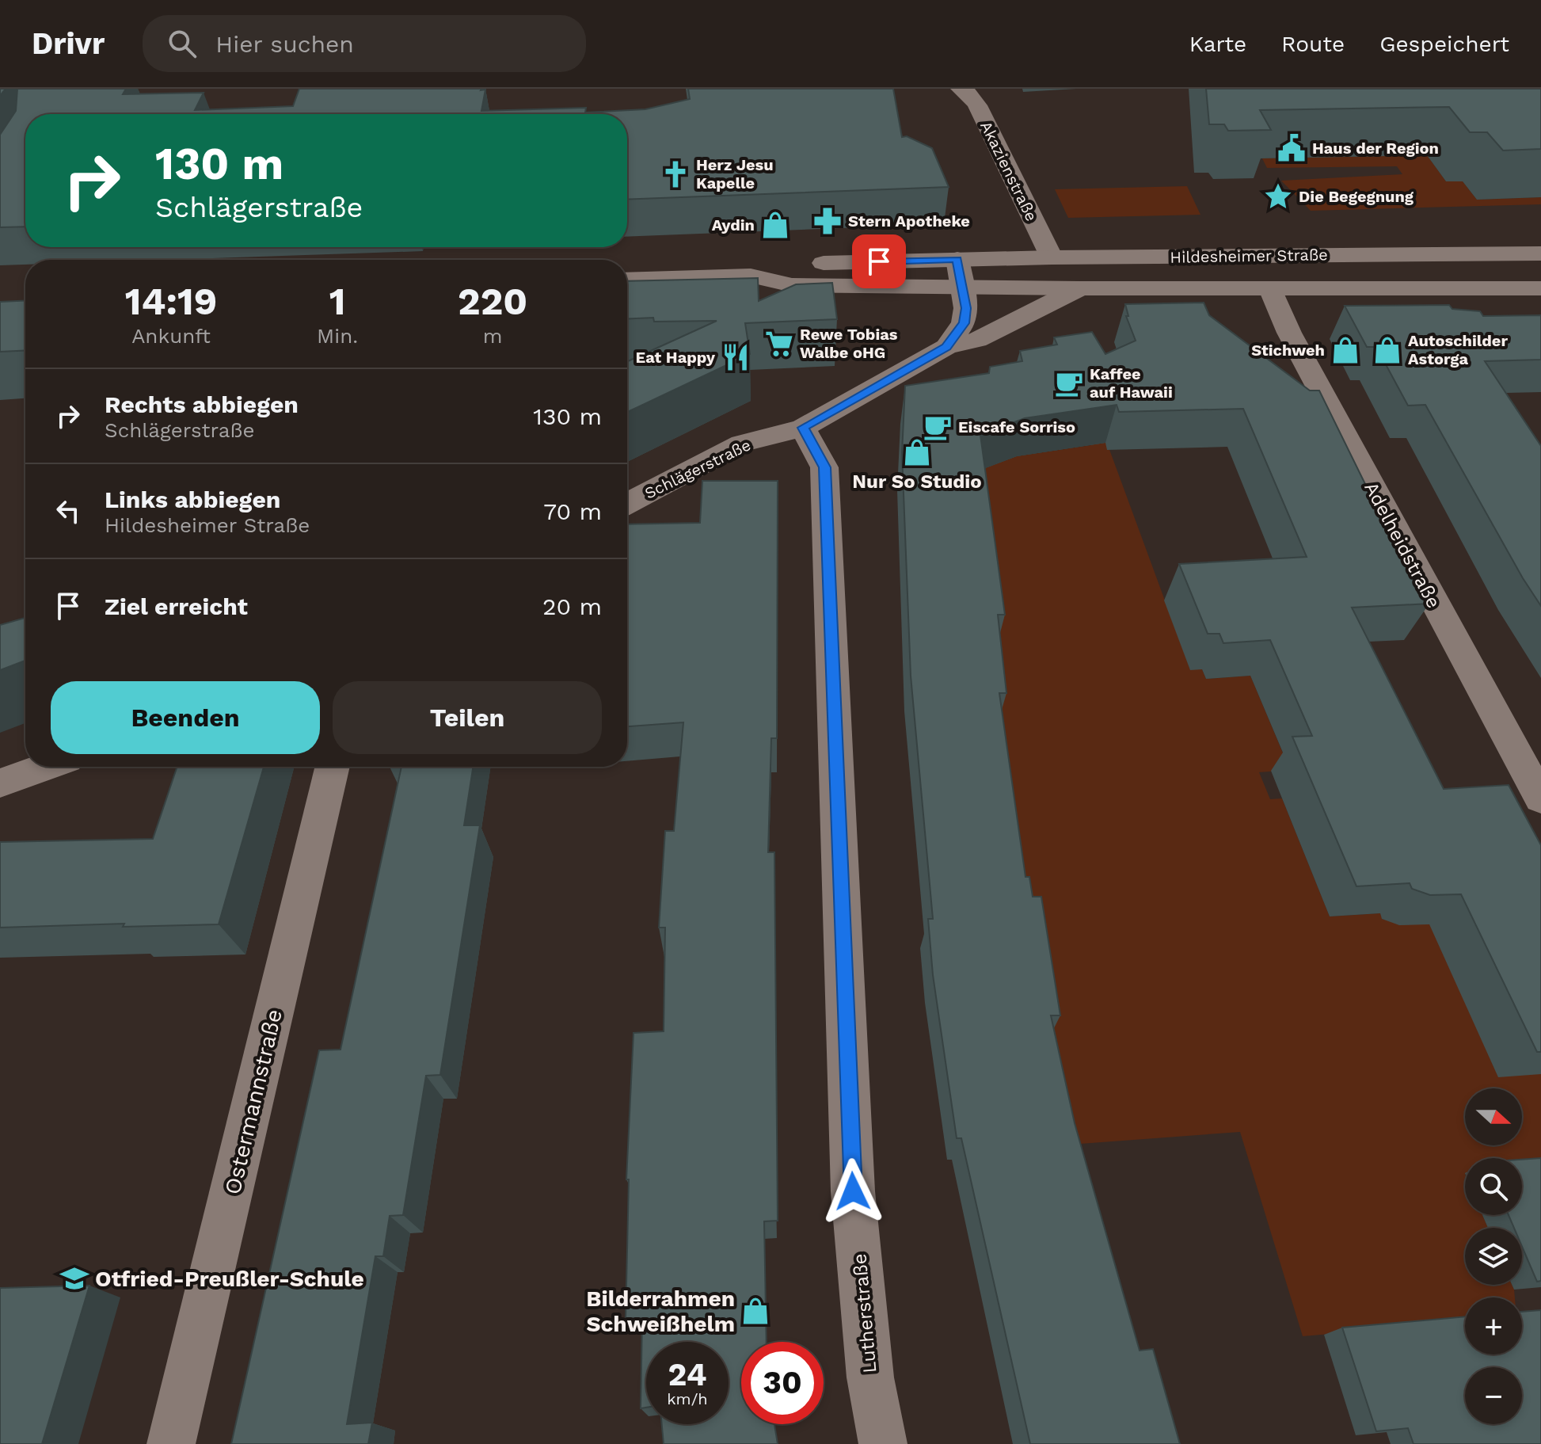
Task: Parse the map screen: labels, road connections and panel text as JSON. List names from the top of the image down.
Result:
{
  "streets": {
    "street": [
      "Akazienstraße",
      "Hildesheimer Straße",
      "Schlägerstraße",
      "Adelheidstraße",
      "Ostermannstraße",
      "Lutherstraße"
    ]
  },
  "crossings": [
    ["Akazienstraße", "Hildesheimer Straße"],
    ["Hildesheimer Straße", "Schlägerstraße"],
    ["Hildesheimer Straße", "Adelheidstraße"],
    ["Schlägerstraße", "Lutherstraße"]
  ],
  "places": {
    "public building": ["Haus der Region"],
    "church": ["Herz Jesu Kapelle"],
    "place": ["Die Begegnung"],
    "pharmacy": ["Stern Apotheke"],
    "shop": [
      "Aydin",
      "Stichweh",
      "Autoschilder Astorga",
      "Nur So Studio",
      "Bilderrahmen Schweißhelm"
    ],
    "supermarket": ["Rewe Tobias Walbe oHG"],
    "restaurant": ["Eat Happy"],
    "cafe": ["Kaffee auf Hawaii", "Eiscafe Sorriso"],
    "school or university": ["Otfried-Preußler-Schule"]
  },
  "north": "right",
  "page": {
    "header": "Drivr",
    "search": "Hier suchen",
    "nav": ["Karte", "Route", "Gespeichert"],
    "turn": ["130 m", "Schlägerstraße"],
    "eta": [
      "14:19",
      "Ankunft",
      "1",
      "Min.",
      "220",
      "m"
    ],
    "list": [
      {
        "name": "Rechts abbiegen",
        "note": "Schlägerstraße",
        "value": "130 m"
      },
      {
        "name": "Links abbiegen",
        "note": "Hildesheimer Straße",
        "value": "70 m"
      },
      {
        "name": "Ziel erreicht",
        "value": "20 m"
      }
    ],
    "buttons": ["Beenden", "Teilen"],
    "map_buttons": ["+", "−"],
    "speed": "24 km/h",
    "limit": "30"
  }
}
